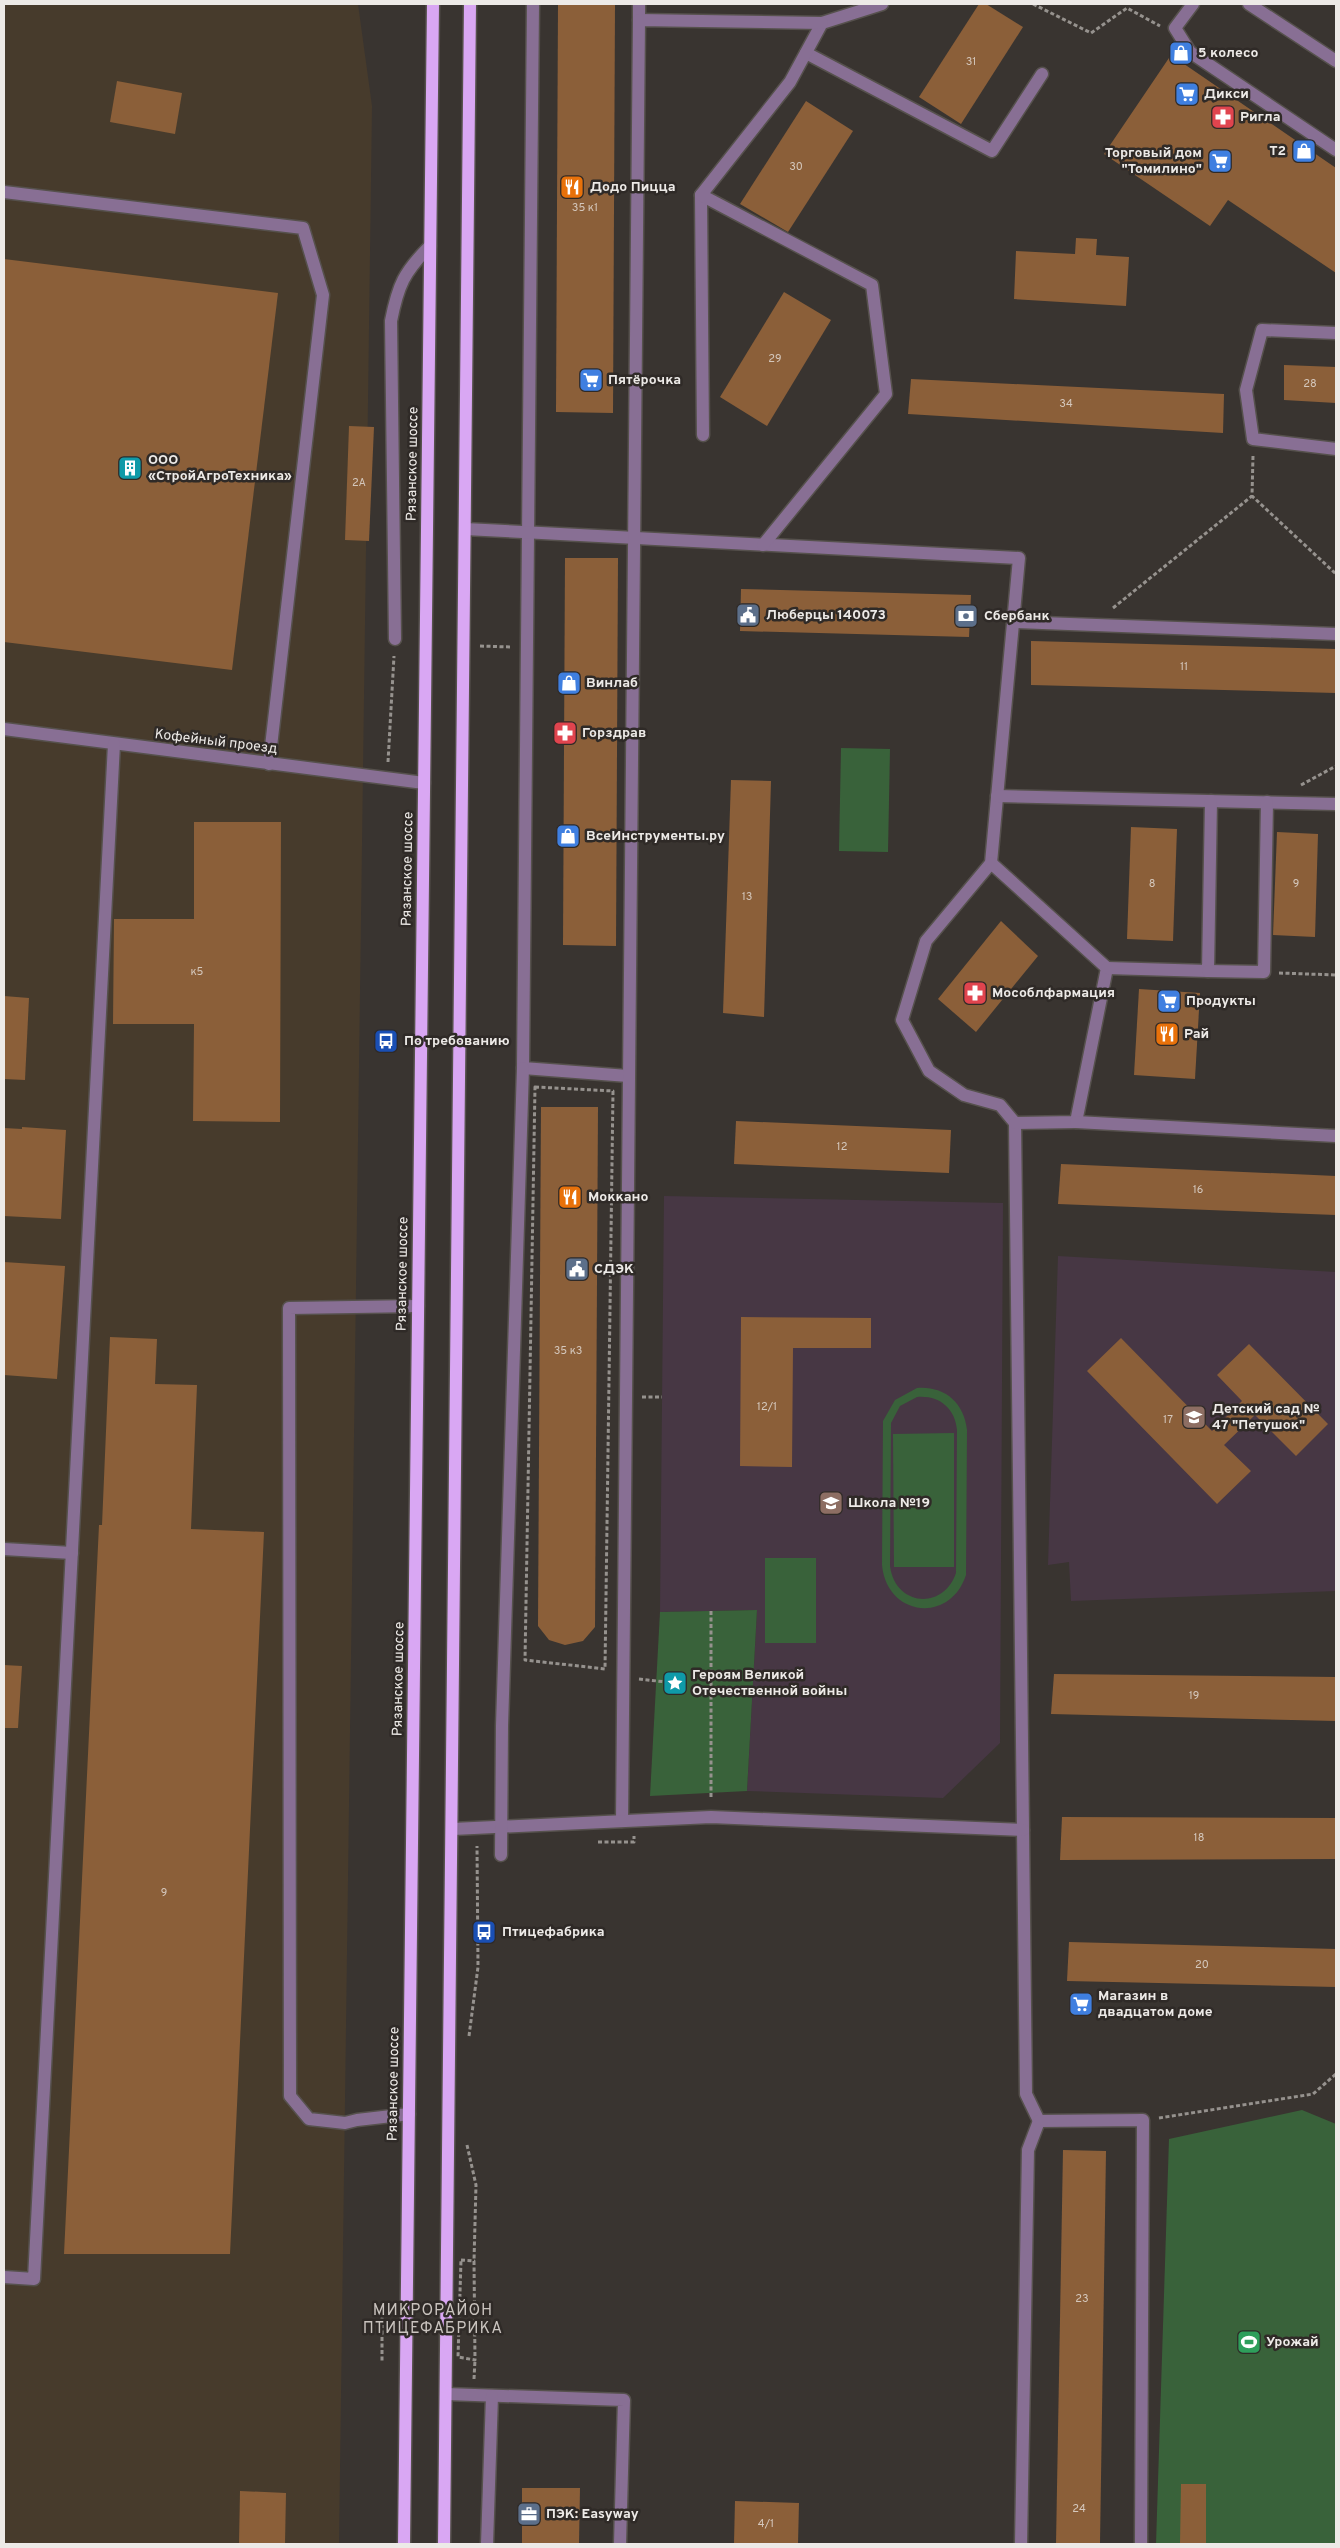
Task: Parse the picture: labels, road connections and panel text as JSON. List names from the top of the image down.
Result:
{
  "streets": {
    "main road": ["Рязанское шоссе"],
    "lane": ["Кофейный проезд"]
  },
  "crossings": [
    ["Рязанское шоссе", "Кофейный проезд"]
  ],
  "districts": ["МИКРОРАЙОН ПТИЦЕФАБРИКА"],
  "places": {
    "shop": [
      "5 колесо",
      "T2",
      "Винлаб",
      "ВсеИнструменты.ру"
    ],
    "supermarket": [
      "Дикси",
      "Торговый дом \"Томилино\"",
      "Пятёрочка",
      "Продукты",
      "Магазин в двадцатом доме"
    ],
    "pharmacy": ["Ригла", "Горздрав", "Мособлфармация"],
    "restaurant": ["Додо Пицца", "Рай", "Моккано"],
    "building": ["ООО «СтройАгроТехника»"],
    "public building": ["Люберцы 140073", "СДЭК"],
    "bank": ["Сбербанк"],
    "bus stop": ["По требованию", "Птицефабрика"],
    "school or university": ["Детский сад № 47 \"Петушок\"", "Школа №19"],
    "place": ["Героям Великой Отечественной войны"],
    "sports": ["Урожай"],
    "office": ["ПЭК: Easyway"]
  },
  "house_numbers": [
    "31",
    "30",
    "35 к1",
    "29",
    "28",
    "34",
    "2А",
    "11",
    "8",
    "9",
    "13",
    "к5",
    "12",
    "16",
    "35 к3",
    "12/1",
    "17",
    "19",
    "18",
    "9",
    "20",
    "23",
    "24",
    "4/1"
  ]
}
